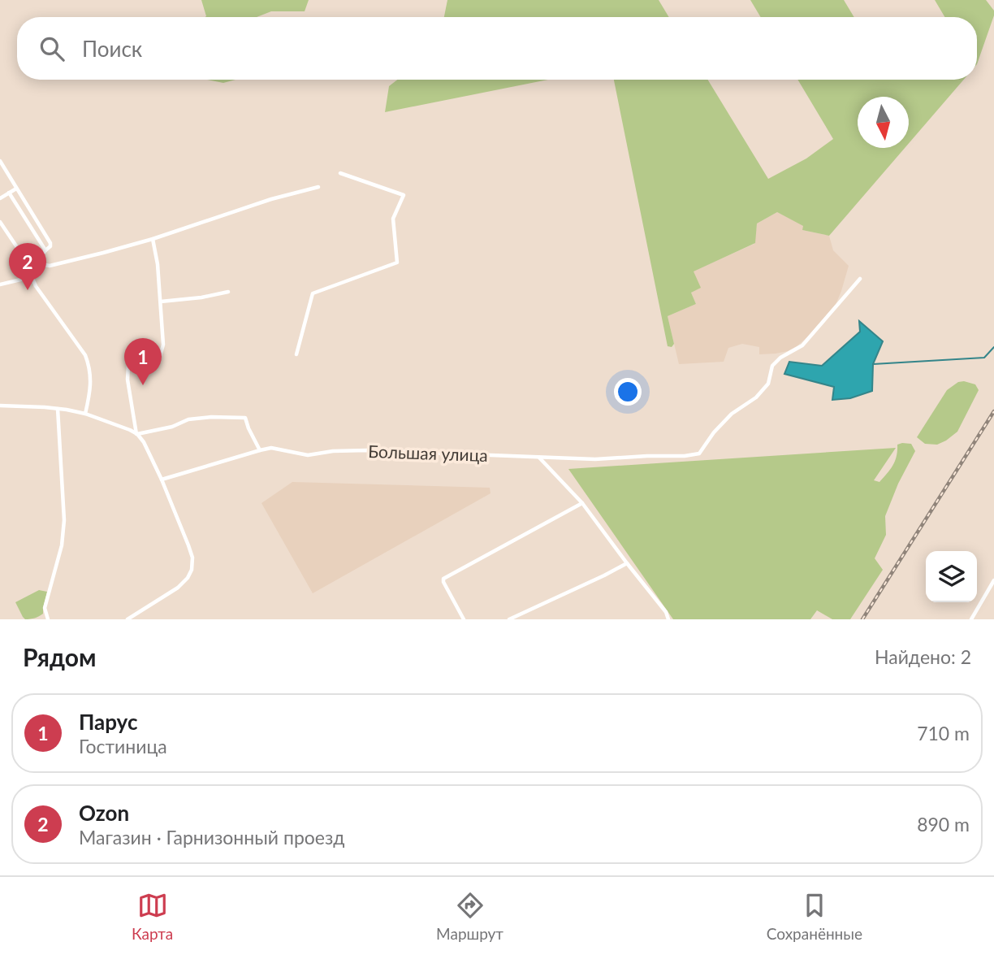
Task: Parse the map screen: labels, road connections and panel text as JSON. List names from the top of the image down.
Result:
{
  "streets": {
    "street": ["Большая улица"]
  },
  "north": "bottom",
  "page": {
    "search": "Поиск",
    "pins": ["2", "1"],
    "heading": ["Рядом", "Найдено: 2"],
    "list": [
      {
        "mark": "1",
        "name": "Парус",
        "note": "Гостиница",
        "value": "710 m"
      },
      {
        "mark": "2",
        "name": "Ozon",
        "note": "Магазин · Гарнизонный проезд",
        "value": "890 m"
      }
    ],
    "nav": ["Карта", "Маршрут", "Сохранённые"]
  }
}
